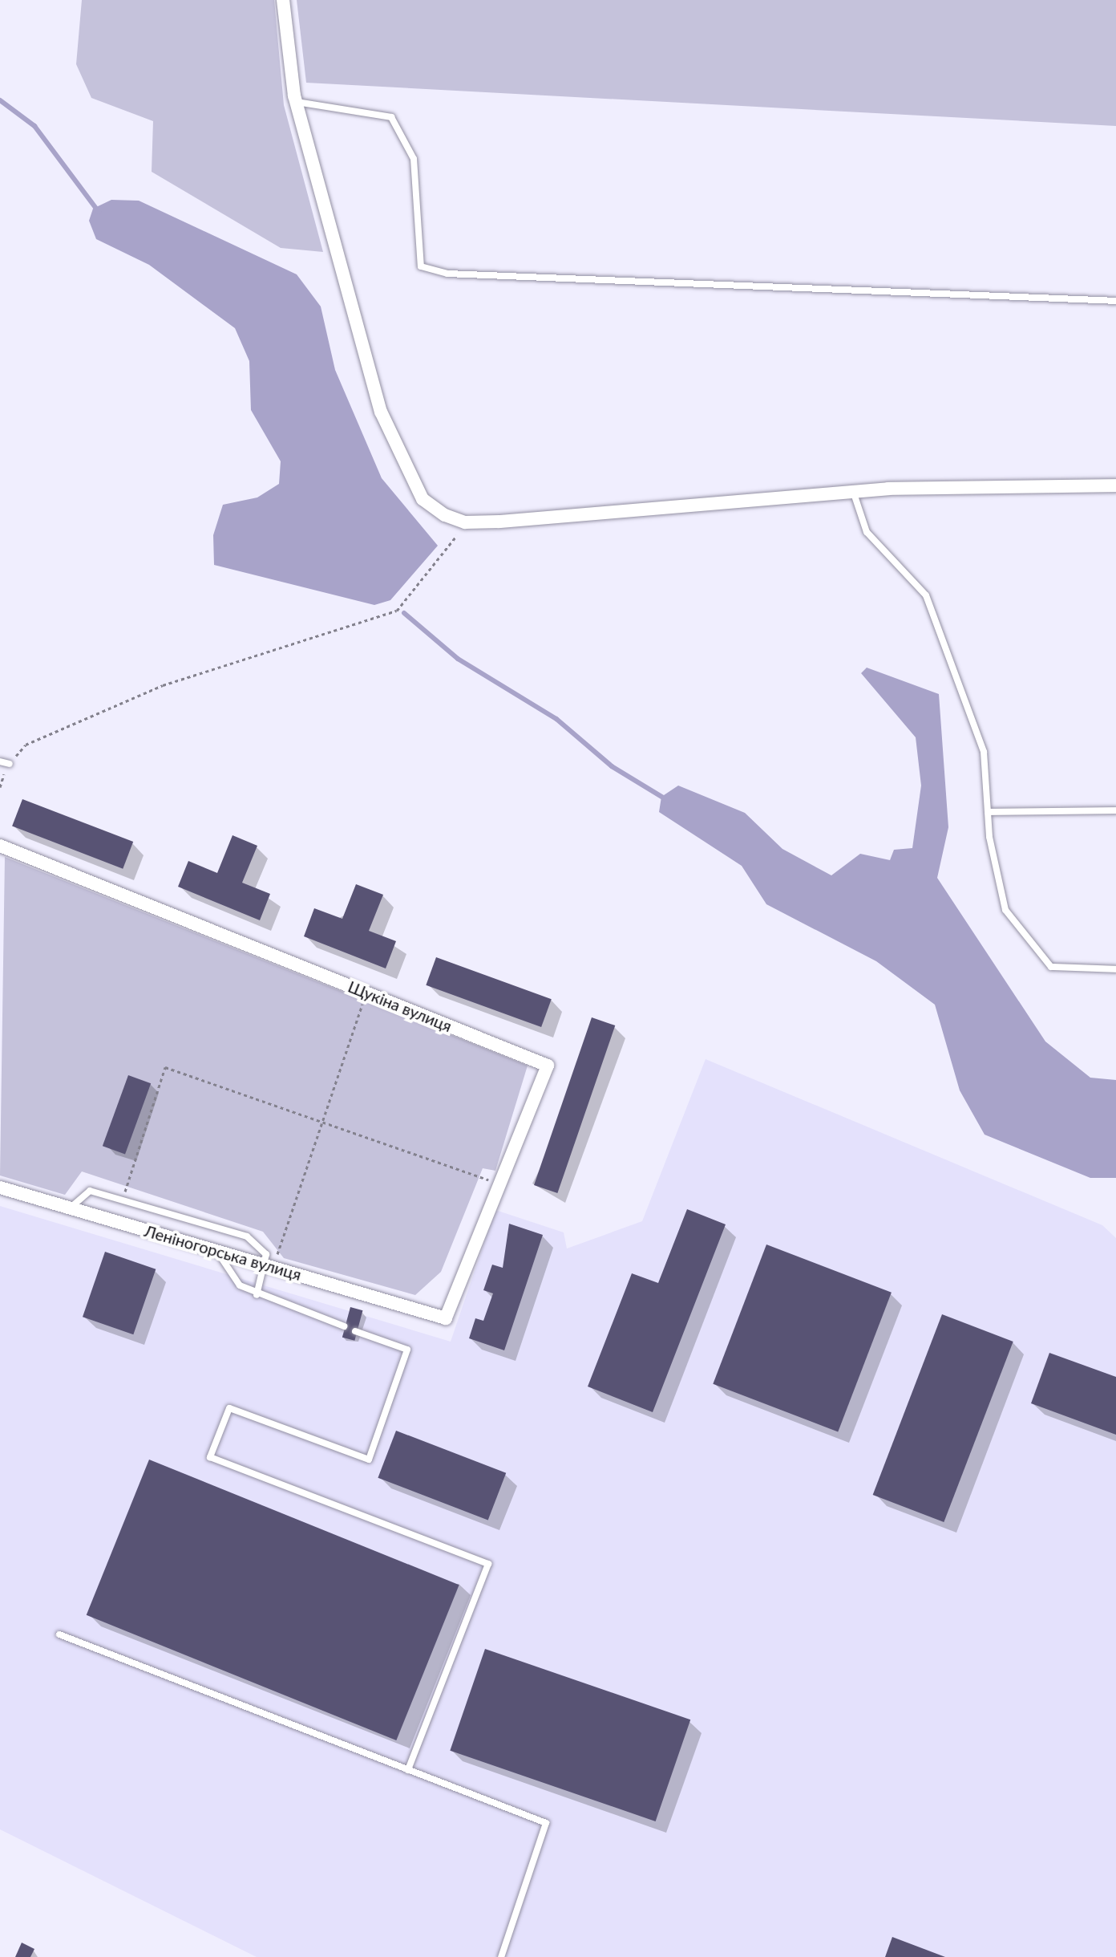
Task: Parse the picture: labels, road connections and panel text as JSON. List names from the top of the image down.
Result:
{
  "streets": {
    "street": ["Щукіна вулиця", "Леніногорська вулиця"]
  },
  "crossings": [
    ["Щукіна вулиця", "Леніногорська вулиця"]
  ]
}
